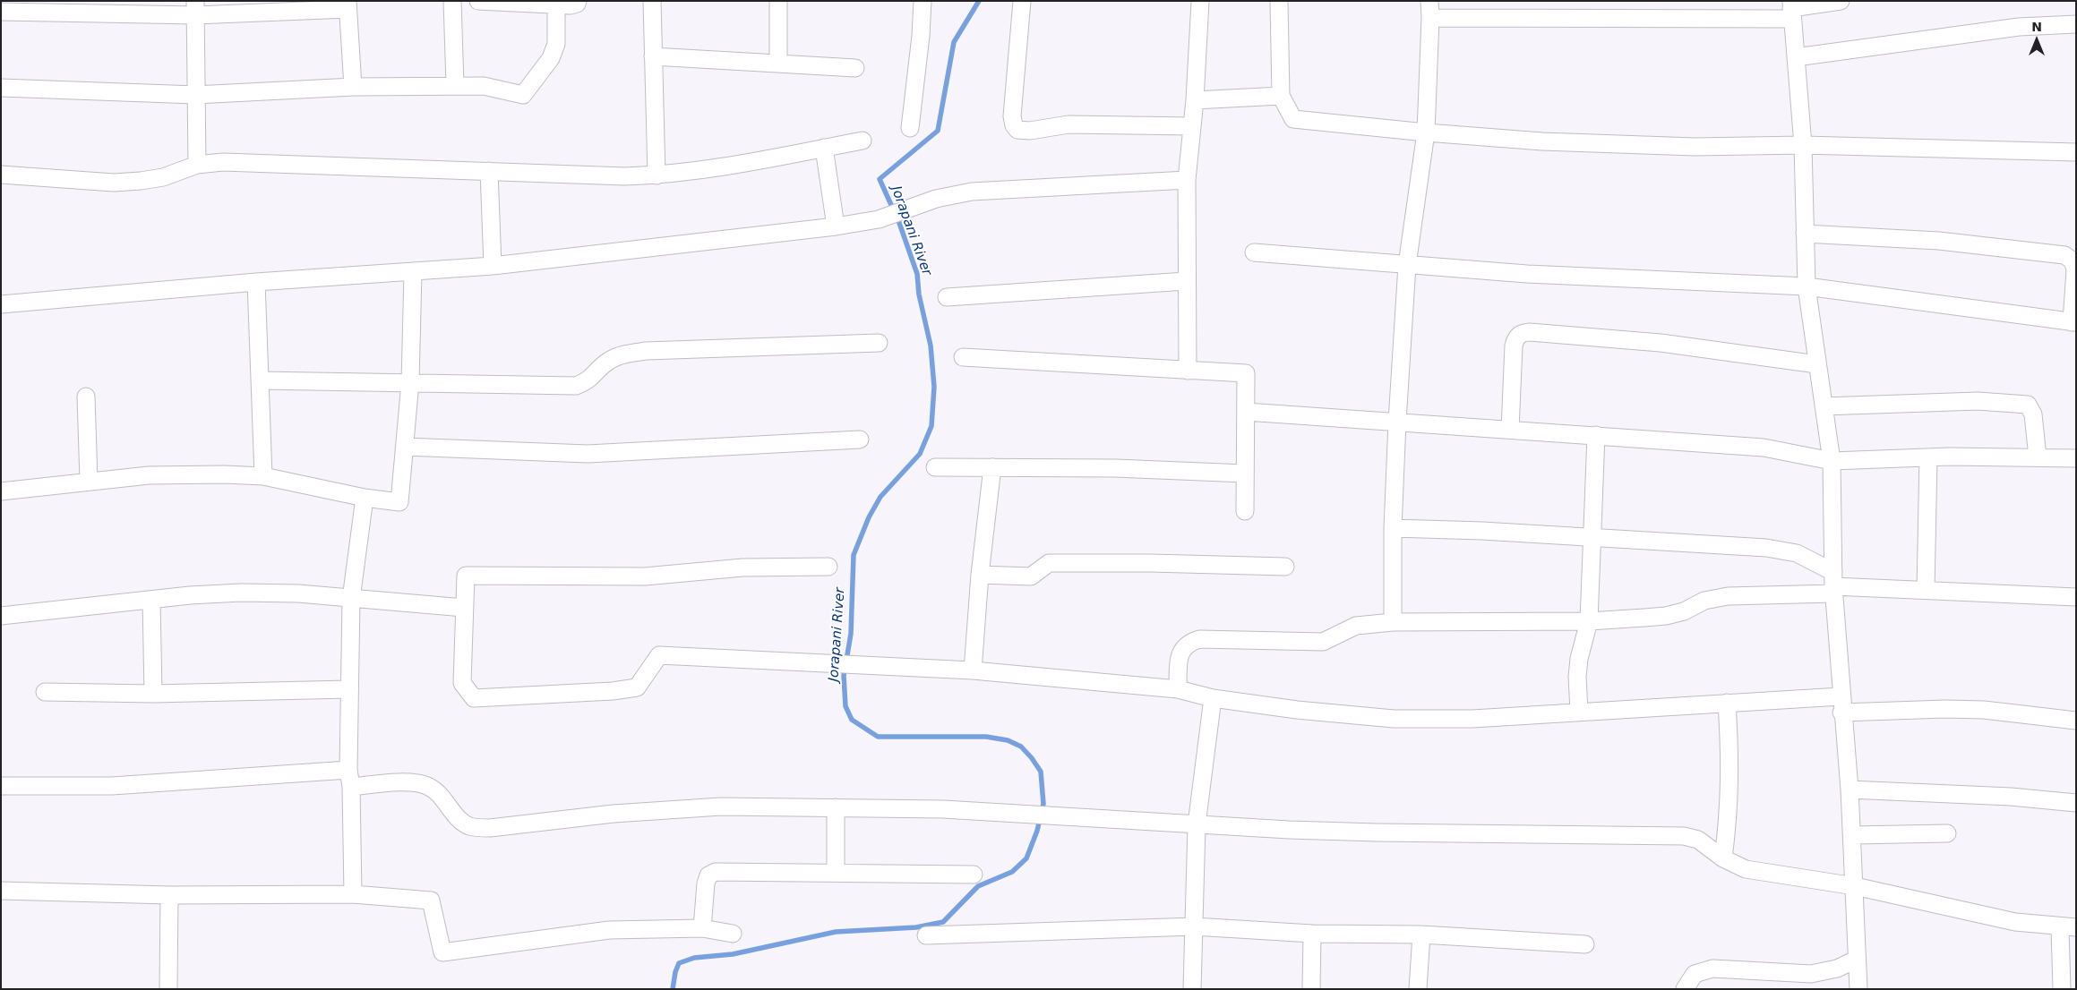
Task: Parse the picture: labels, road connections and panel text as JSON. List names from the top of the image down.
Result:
{
  "water": ["Jorapani River"],
  "north": "top"
}
